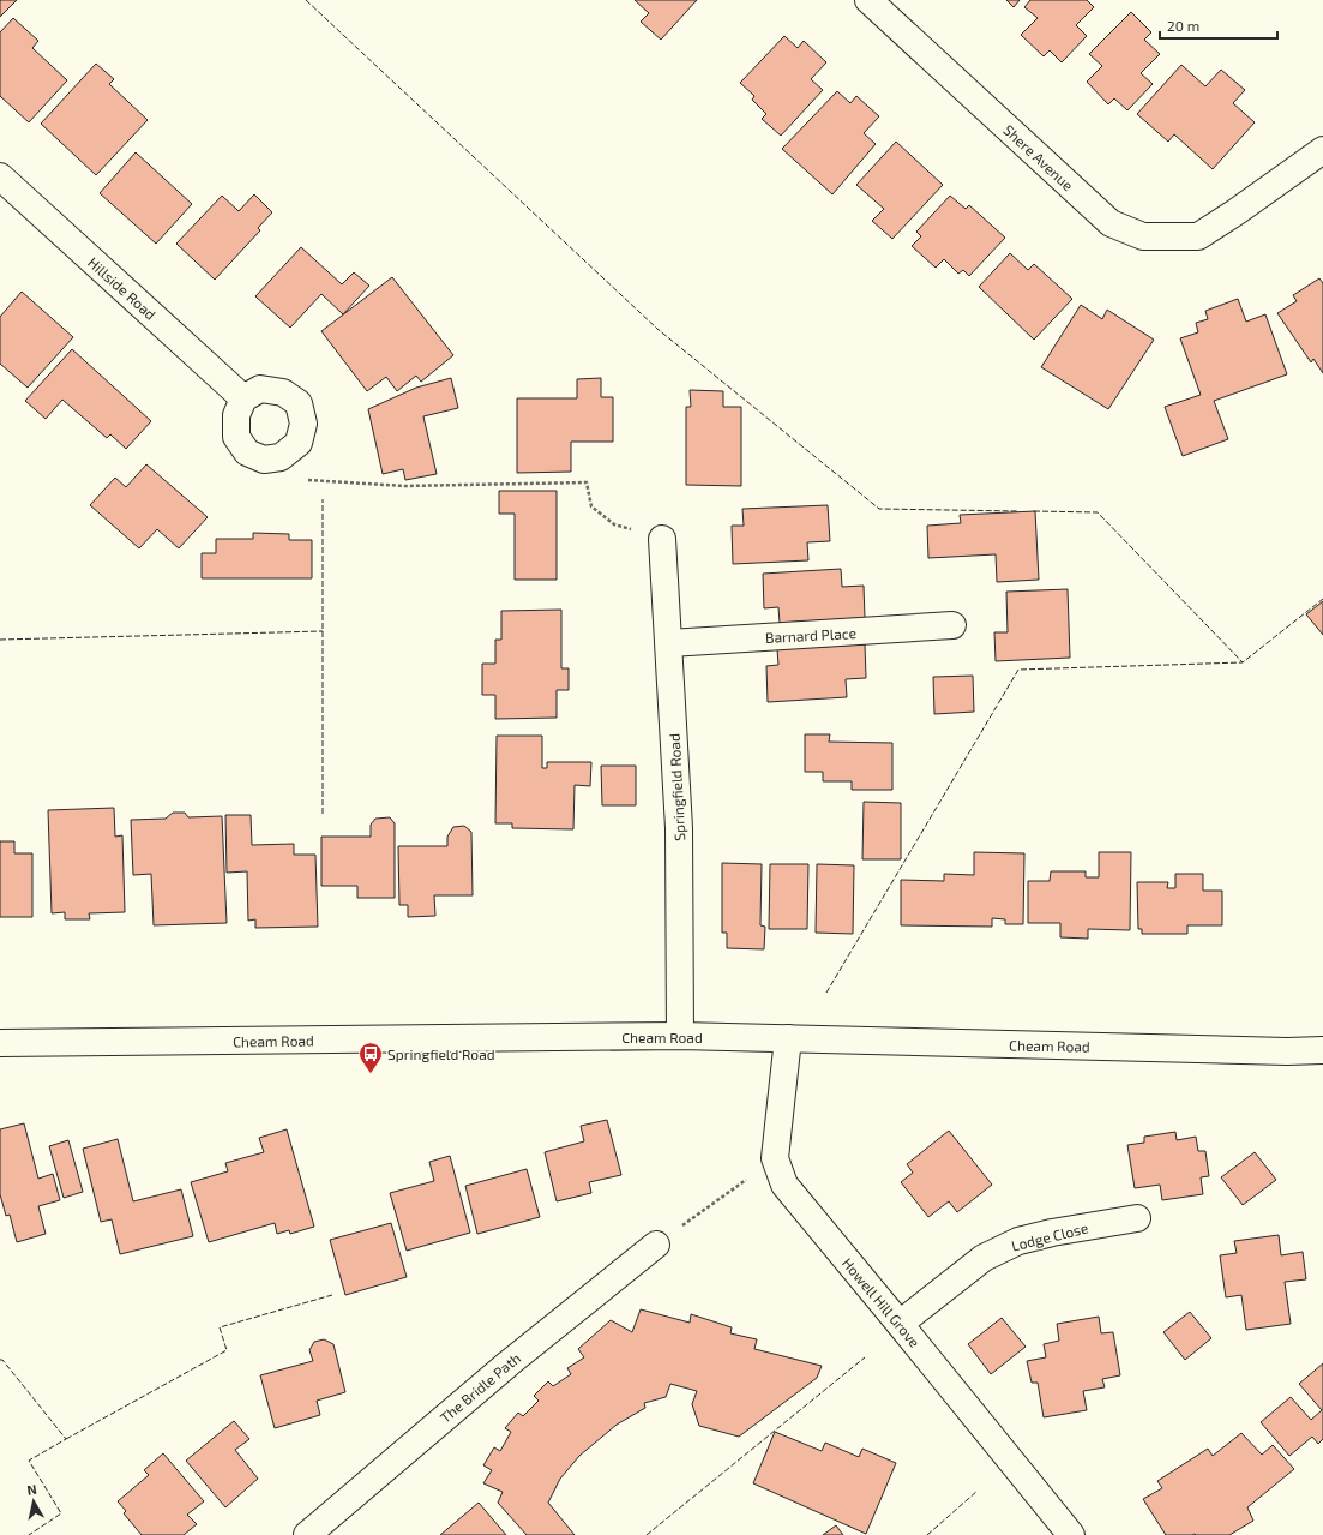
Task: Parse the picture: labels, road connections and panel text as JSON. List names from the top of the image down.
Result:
{
  "streets": {
    "main road": [
      "Shere Avenue",
      "Hillside Road",
      "Barnard Place",
      "Springfield Road",
      "Cheam Road",
      "Lodge Close",
      "Howell Hill Grove",
      "The Bridle Path"
    ]
  },
  "crossings": [
    ["Barnard Place", "Springfield Road"],
    ["Springfield Road", "Cheam Road"],
    ["Cheam Road", "Howell Hill Grove"],
    ["Lodge Close", "Howell Hill Grove"]
  ],
  "places": {
    "bus stop": ["Springfield Road"]
  },
  "scale_bar": "20 m",
  "north": "top"
}
